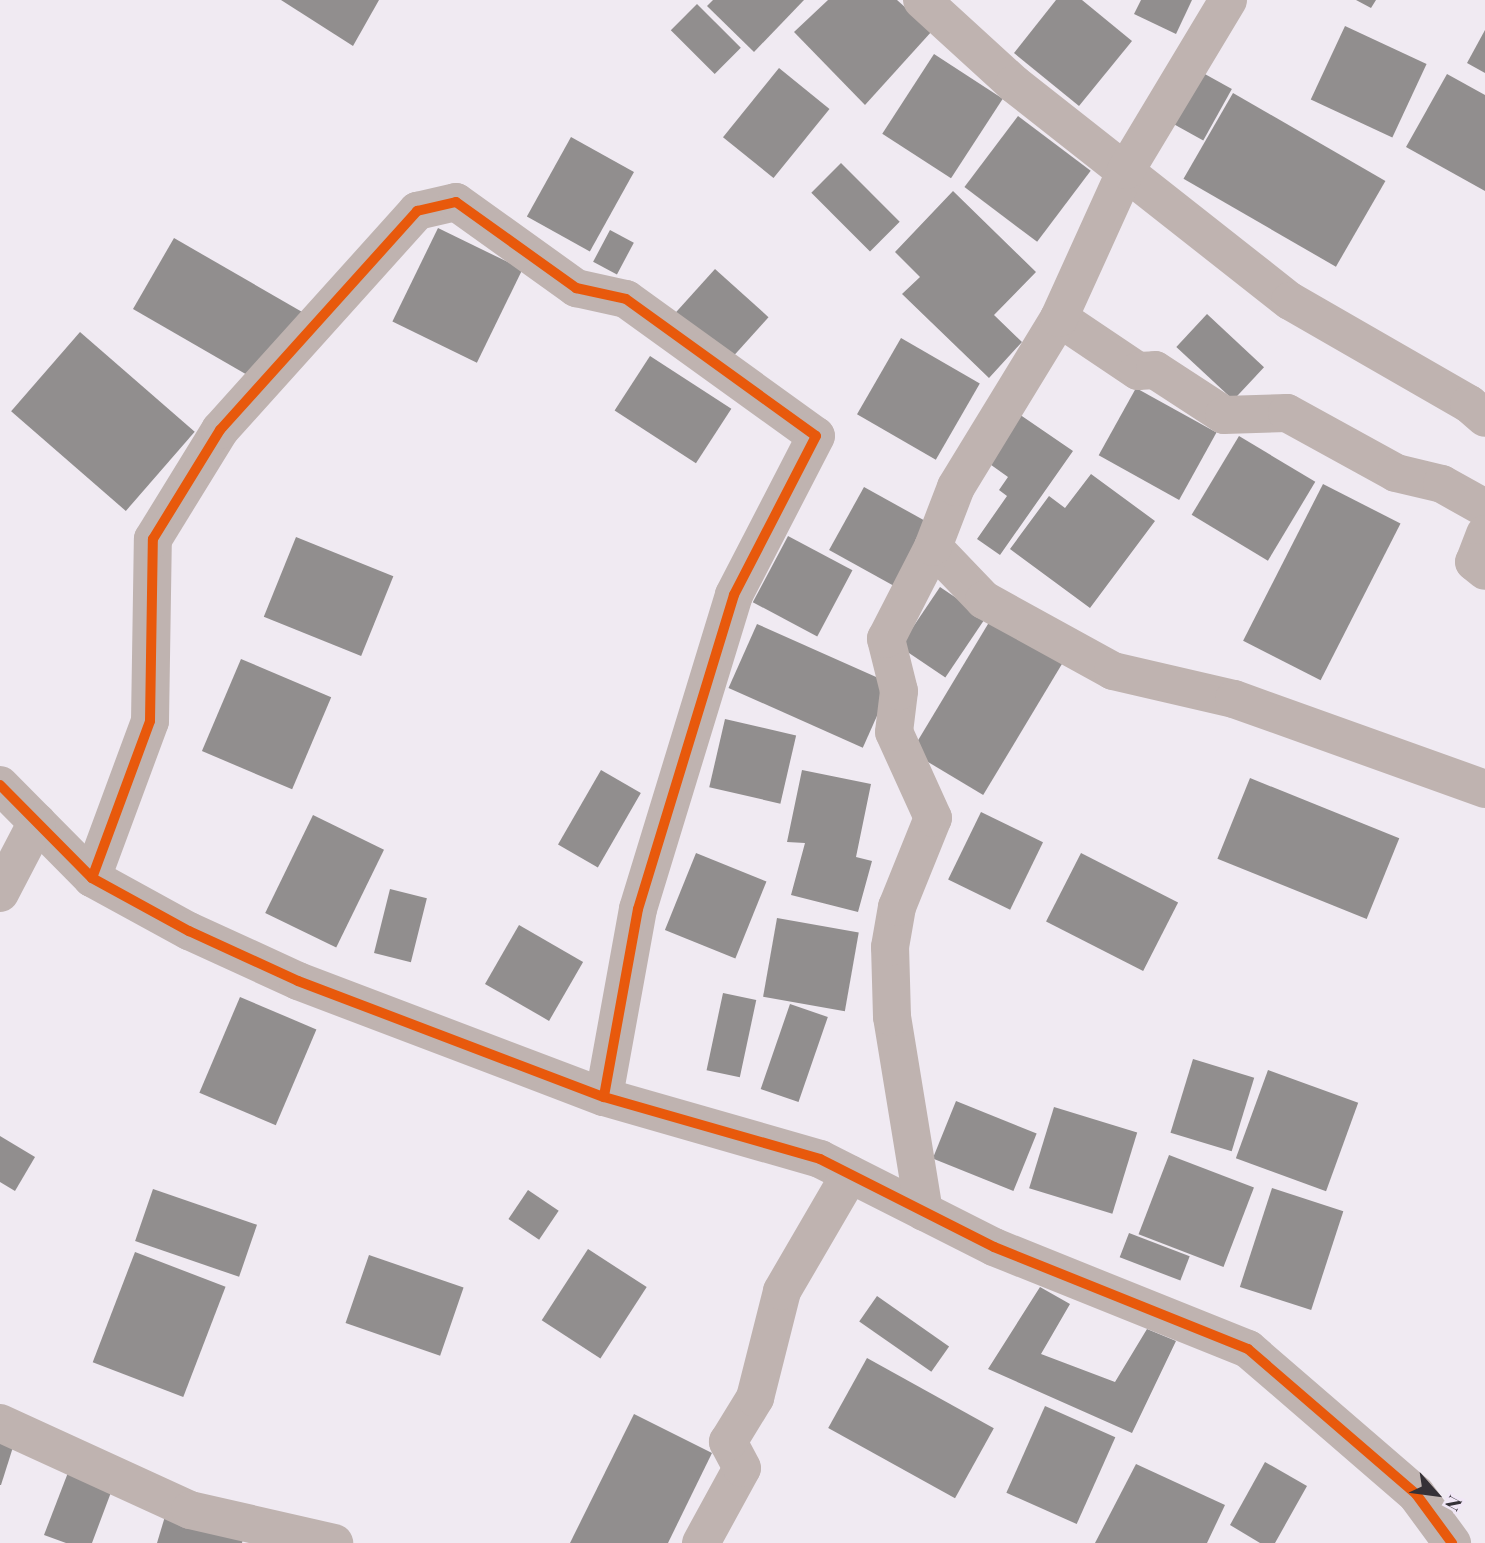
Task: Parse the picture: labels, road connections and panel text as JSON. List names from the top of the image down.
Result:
{
  "north": "bottom right"
}
